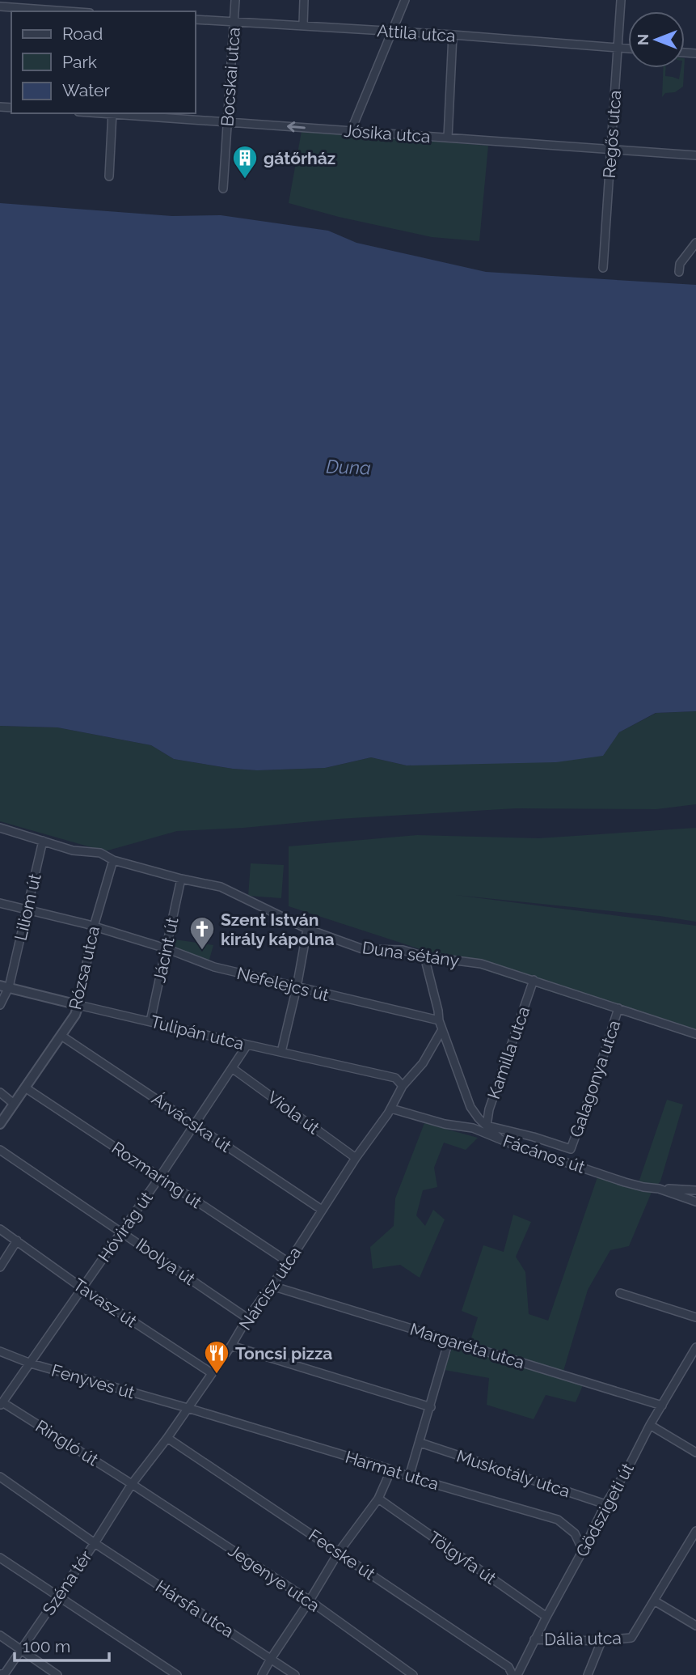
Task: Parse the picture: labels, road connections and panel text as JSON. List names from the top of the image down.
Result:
{
  "streets": {
    "street": [
      "Attila utca",
      "Bocskai utca",
      "Jósika utca",
      "Regős utca",
      "Liliom út",
      "Jácint út",
      "Duna sétány",
      "Rózsa utca",
      "Nefelejcs út",
      "Tulipán utca",
      "Kamilla utca",
      "Galagonya utca",
      "Viola út",
      "Árvácska út",
      "Fácános út",
      "Rozmaring út",
      "Hóvirág út",
      "Ibolya út",
      "Nárcisz utca",
      "Tavasz út",
      "Margaréta utca",
      "Fenyves út",
      "Ringló út",
      "Harmat utca",
      "Muskotály utca",
      "Gödszigeti út",
      "Fecske út",
      "Tölgyfa út",
      "Jegenye utca",
      "Széna tér",
      "Hársfa utca",
      "Dália utca"
    ]
  },
  "crossings": [
    ["Attila utca", "Bocskai utca"],
    ["Attila utca", "Regős utca"],
    ["Bocskai utca", "Jósika utca"],
    ["Jósika utca", "Regős utca"],
    ["Liliom út", "Duna sétány"],
    ["Liliom út", "Nefelejcs út"],
    ["Liliom út", "Tulipán utca"],
    ["Jácint út", "Duna sétány"],
    ["Jácint út", "Nefelejcs út"],
    ["Jácint út", "Tulipán utca"],
    ["Duna sétány", "Rózsa utca"],
    ["Duna sétány", "Kamilla utca"],
    ["Duna sétány", "Galagonya utca"],
    ["Rózsa utca", "Nefelejcs út"],
    ["Rózsa utca", "Tulipán utca"],
    ["Rózsa utca", "Árvácska út"],
    ["Rózsa utca", "Rozmaring út"],
    ["Tulipán utca", "Hóvirág út"],
    ["Tulipán utca", "Nárcisz utca"],
    ["Kamilla utca", "Galagonya utca"],
    ["Viola út", "Hóvirág út"],
    ["Viola út", "Nárcisz utca"],
    ["Árvácska út", "Hóvirág út"],
    ["Árvácska út", "Nárcisz utca"],
    ["Fácános út", "Nárcisz utca"],
    ["Rozmaring út", "Hóvirág út"],
    ["Rozmaring út", "Nárcisz utca"],
    ["Hóvirág út", "Ibolya út"],
    ["Hóvirág út", "Tavasz út"],
    ["Hóvirág út", "Fenyves út"],
    ["Hóvirág út", "Ringló út"],
    ["Ibolya út", "Nárcisz utca"],
    ["Nárcisz utca", "Tavasz út"],
    ["Nárcisz utca", "Margaréta utca"],
    ["Nárcisz utca", "Fenyves út"],
    ["Nárcisz utca", "Ringló út"],
    ["Nárcisz utca", "Harmat utca"],
    ["Nárcisz utca", "Fecske út"],
    ["Nárcisz utca", "Jegenye utca"],
    ["Nárcisz utca", "Széna tér"],
    ["Nárcisz utca", "Hársfa utca"],
    ["Margaréta utca", "Gödszigeti út"],
    ["Fenyves út", "Harmat utca"],
    ["Ringló út", "Jegenye utca"],
    ["Harmat utca", "Gödszigeti út"],
    ["Muskotály utca", "Gödszigeti út"],
    ["Gödszigeti út", "Tölgyfa út"],
    ["Gödszigeti út", "Dália utca"],
    ["Széna tér", "Hársfa utca"]
  ],
  "water": ["Duna"],
  "places": {
    "building": ["gátőrház"],
    "church": ["Szent István király kápolna"],
    "restaurant": ["Toncsi pizza"]
  },
  "legend": ["Road", "Park", "Water"],
  "scale_bar": "100 m",
  "north": "left"
}
